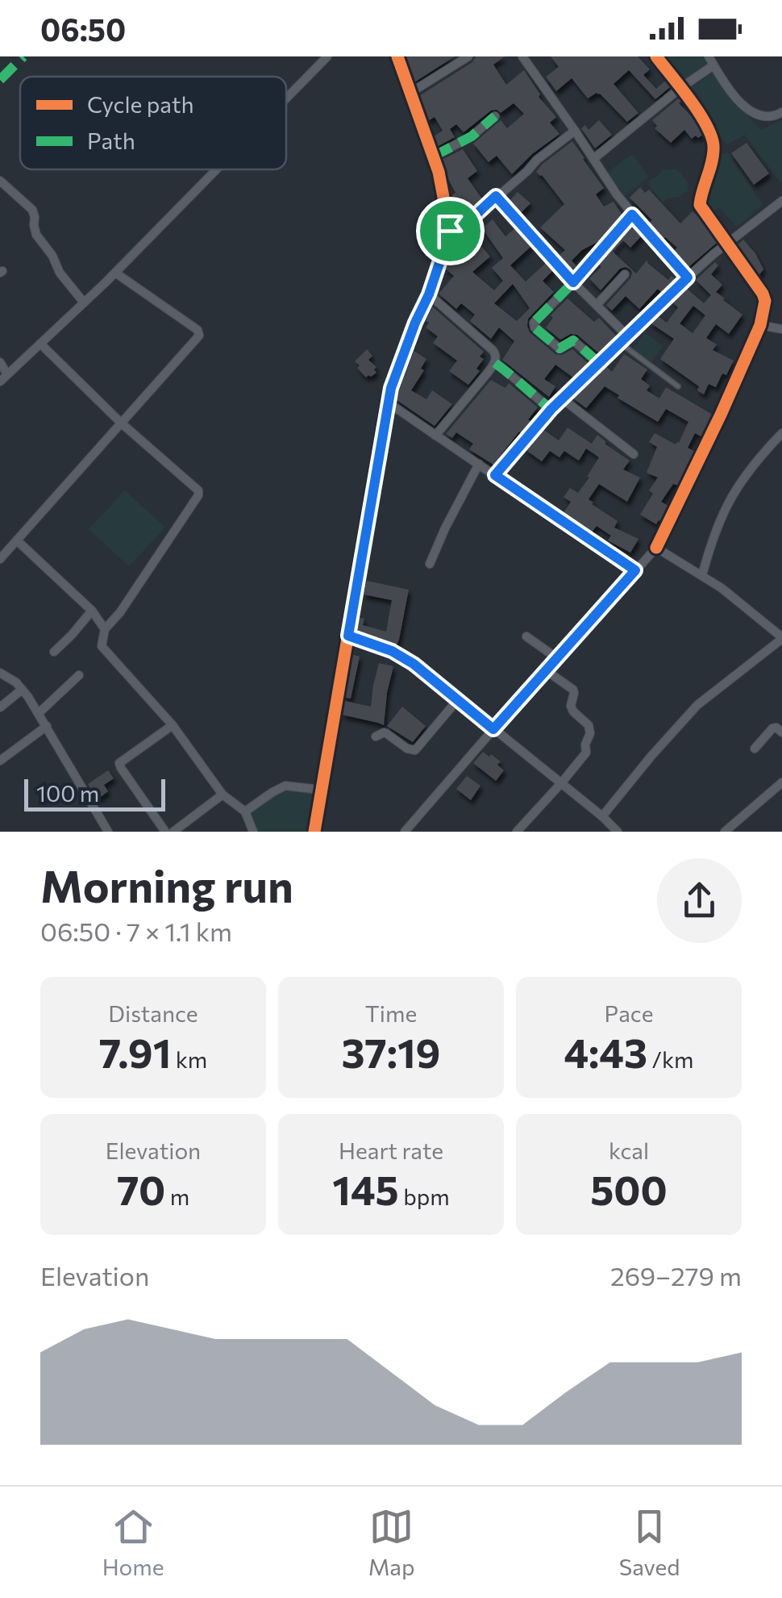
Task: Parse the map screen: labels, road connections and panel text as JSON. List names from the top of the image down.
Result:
{
  "legend": ["Cycle path", "Path"],
  "scale_bar": "100 m",
  "page": {
    "status": "06:50",
    "scale": "100 m",
    "heading": ["Morning run", "06:50 · 7 × 1.1 km"],
    "stats": [
      ["Distance", "7.91 km"],
      ["Time", "37:19"],
      ["Pace", "4:43 /km"],
      ["Elevation", "70 m"],
      ["Heart rate", "145 bpm"],
      ["kcal", "500"]
    ],
    "chart": ["Elevation", "269–279 m"],
    "tabs": ["Home", "Map", "Saved"]
  }
}
